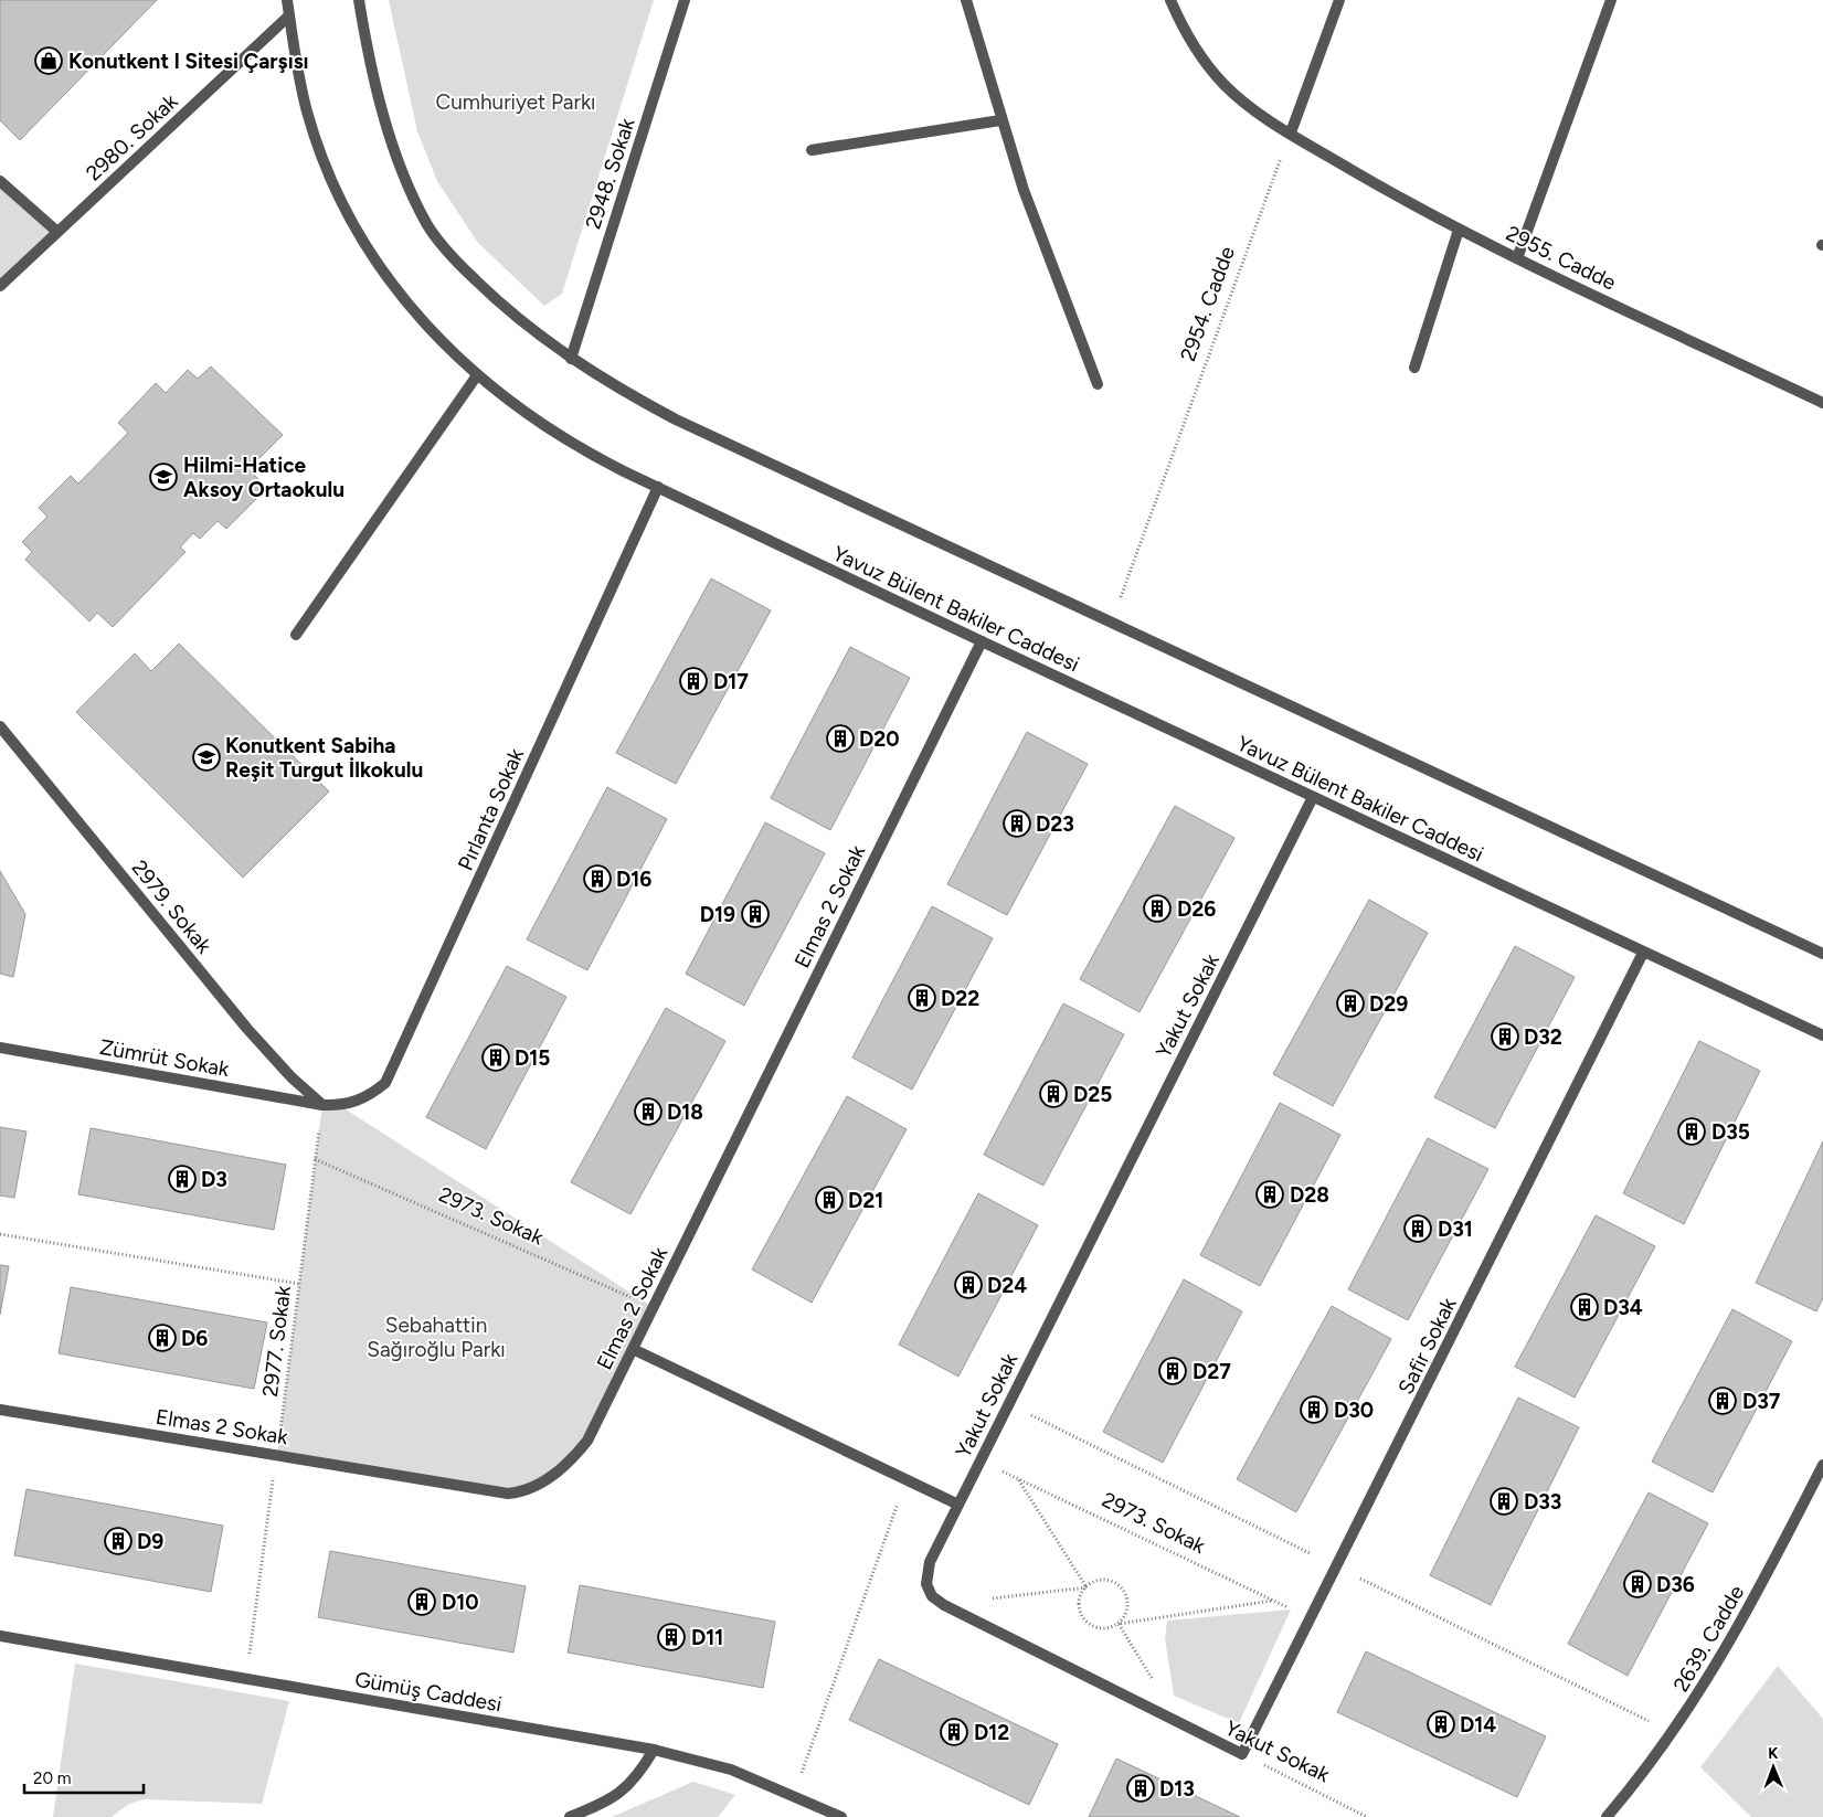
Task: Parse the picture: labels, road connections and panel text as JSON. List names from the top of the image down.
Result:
{
  "streets": {
    "street": [
      "2980. Sokak",
      "2948. Sokak",
      "2955. Cadde",
      "Yavuz Bülent Bakiler Caddesi",
      "Pırlanta Sokak",
      "2979. Sokak",
      "Elmas 2 Sokak",
      "Yakut Sokak",
      "Zümrüt Sokak",
      "Safir Sokak",
      "2639. Cadde",
      "Gümüş Caddesi"
    ],
    "path": ["2954. Cadde", "2973. Sokak", "2977. Sokak"]
  },
  "crossings": [
    ["2980. Sokak", "Yavuz Bülent Bakiler Caddesi"],
    ["2955. Cadde", "2954. Cadde"],
    ["Yavuz Bülent Bakiler Caddesi", "Pırlanta Sokak"],
    ["Yavuz Bülent Bakiler Caddesi", "Elmas 2 Sokak"],
    ["Yavuz Bülent Bakiler Caddesi", "Yakut Sokak"],
    ["Yavuz Bülent Bakiler Caddesi", "Safir Sokak"],
    ["Pırlanta Sokak", "2979. Sokak"],
    ["Pırlanta Sokak", "Zümrüt Sokak"],
    ["Pırlanta Sokak", "2977. Sokak"],
    ["2979. Sokak", "Zümrüt Sokak"],
    ["2979. Sokak", "2977. Sokak"],
    ["Elmas 2 Sokak", "2973. Sokak"],
    ["Elmas 2 Sokak", "2977. Sokak"],
    ["Yakut Sokak", "2973. Sokak"],
    ["Yakut Sokak", "Safir Sokak"],
    ["Zümrüt Sokak", "2977. Sokak"],
    ["2973. Sokak", "2977. Sokak"],
    ["2973. Sokak", "Safir Sokak"],
    ["2977. Sokak", "Gümüş Caddesi"]
  ],
  "parks": ["Cumhuriyet Parkı", "Sebahattin Sağıroğlu Parkı"],
  "places": {
    "shop": ["Konutkent I Sitesi Çarşısı"],
    "school or university": ["Hilmi-Hatice Aksoy Ortaokulu", "Konutkent Sabiha Reşit Turgut İlkokulu"],
    "building": [
      "D17",
      "D20",
      "D23",
      "D16",
      "D26",
      "D19",
      "D22",
      "D29",
      "D32",
      "D15",
      "D25",
      "D18",
      "D35",
      "D3",
      "D28",
      "D21",
      "D31",
      "D24",
      "D34",
      "D6",
      "D27",
      "D37",
      "D30",
      "D33",
      "D9",
      "D36",
      "D10",
      "D11",
      "D14",
      "D12",
      "D13"
    ]
  },
  "scale_bar": "20 m",
  "north": "top"
}
